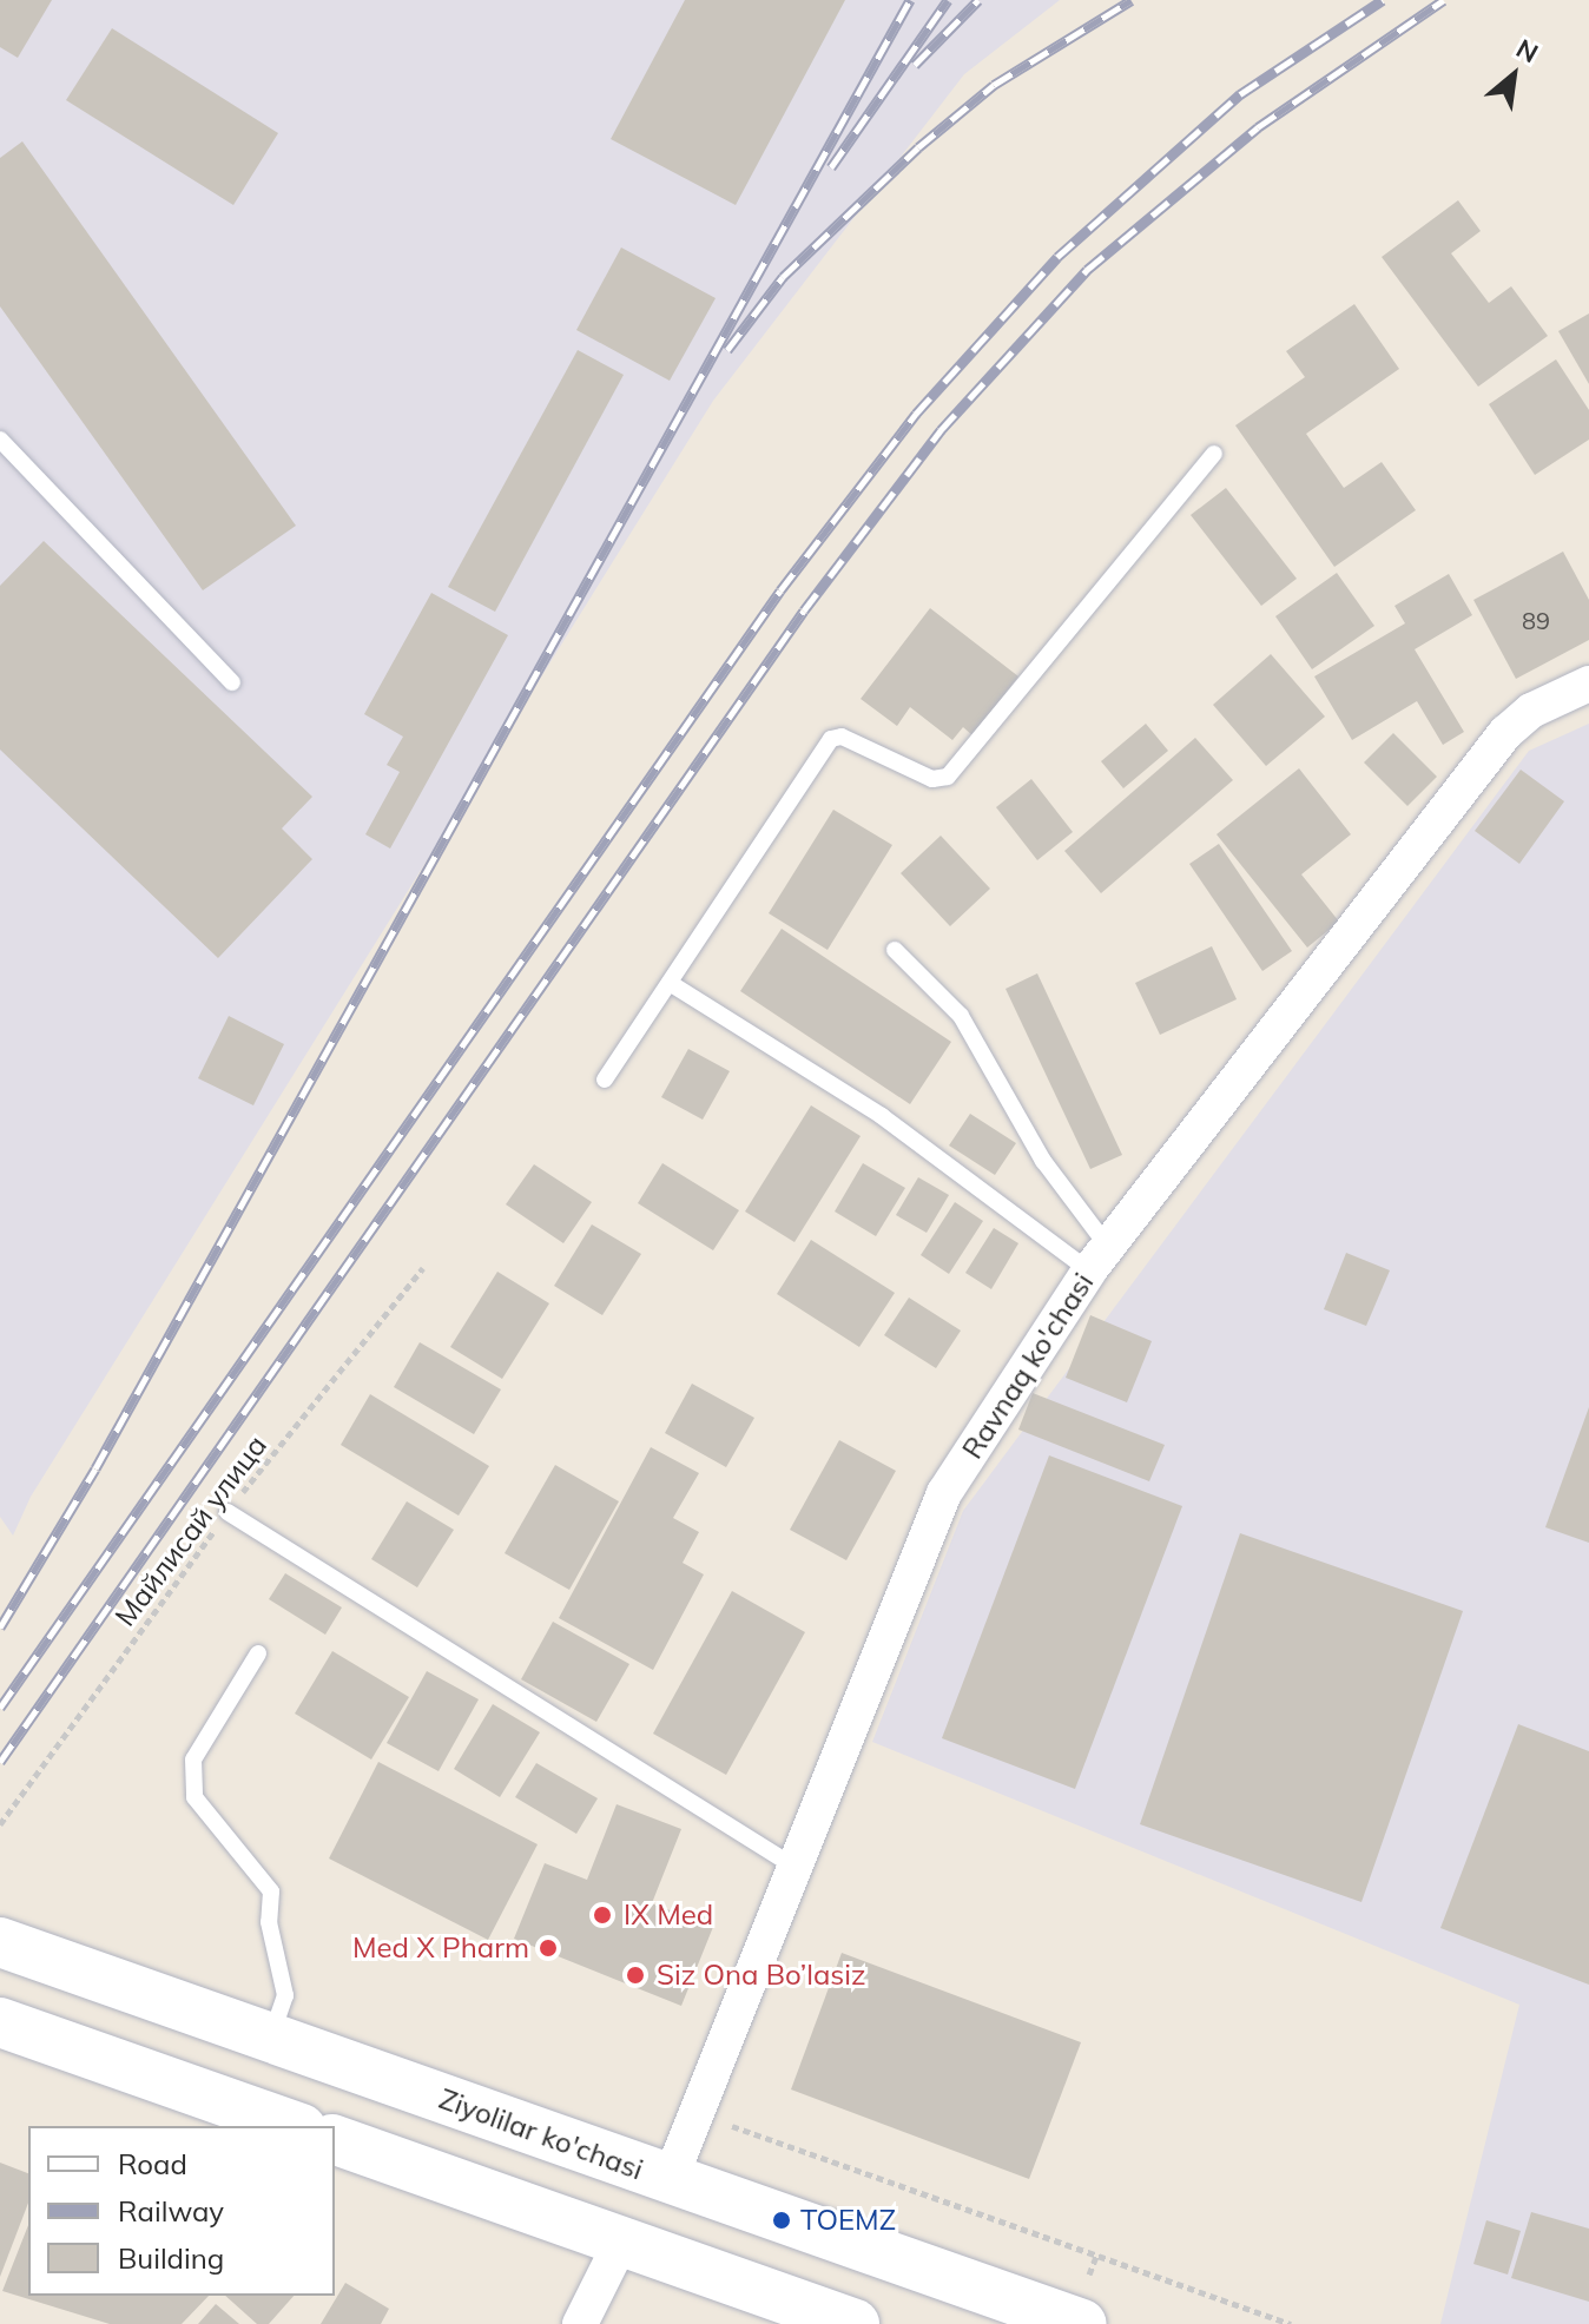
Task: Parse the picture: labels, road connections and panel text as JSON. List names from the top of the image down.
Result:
{
  "streets": {
    "main road": ["Ziyolilar ko'chasi"],
    "street": ["Ravnaq ko'chasi"],
    "path": ["Майлисай улица"]
  },
  "crossings": [
    ["Ravnaq ko'chasi", "Ziyolilar ko'chasi"]
  ],
  "places": [
    "IX Med",
    "Med X Pharm",
    "Siz Ona Bo’lasiz",
    "TOEMZ"
  ],
  "house_numbers": ["89"],
  "legend": ["Road", "Railway", "Building"],
  "north": "top right"
}
